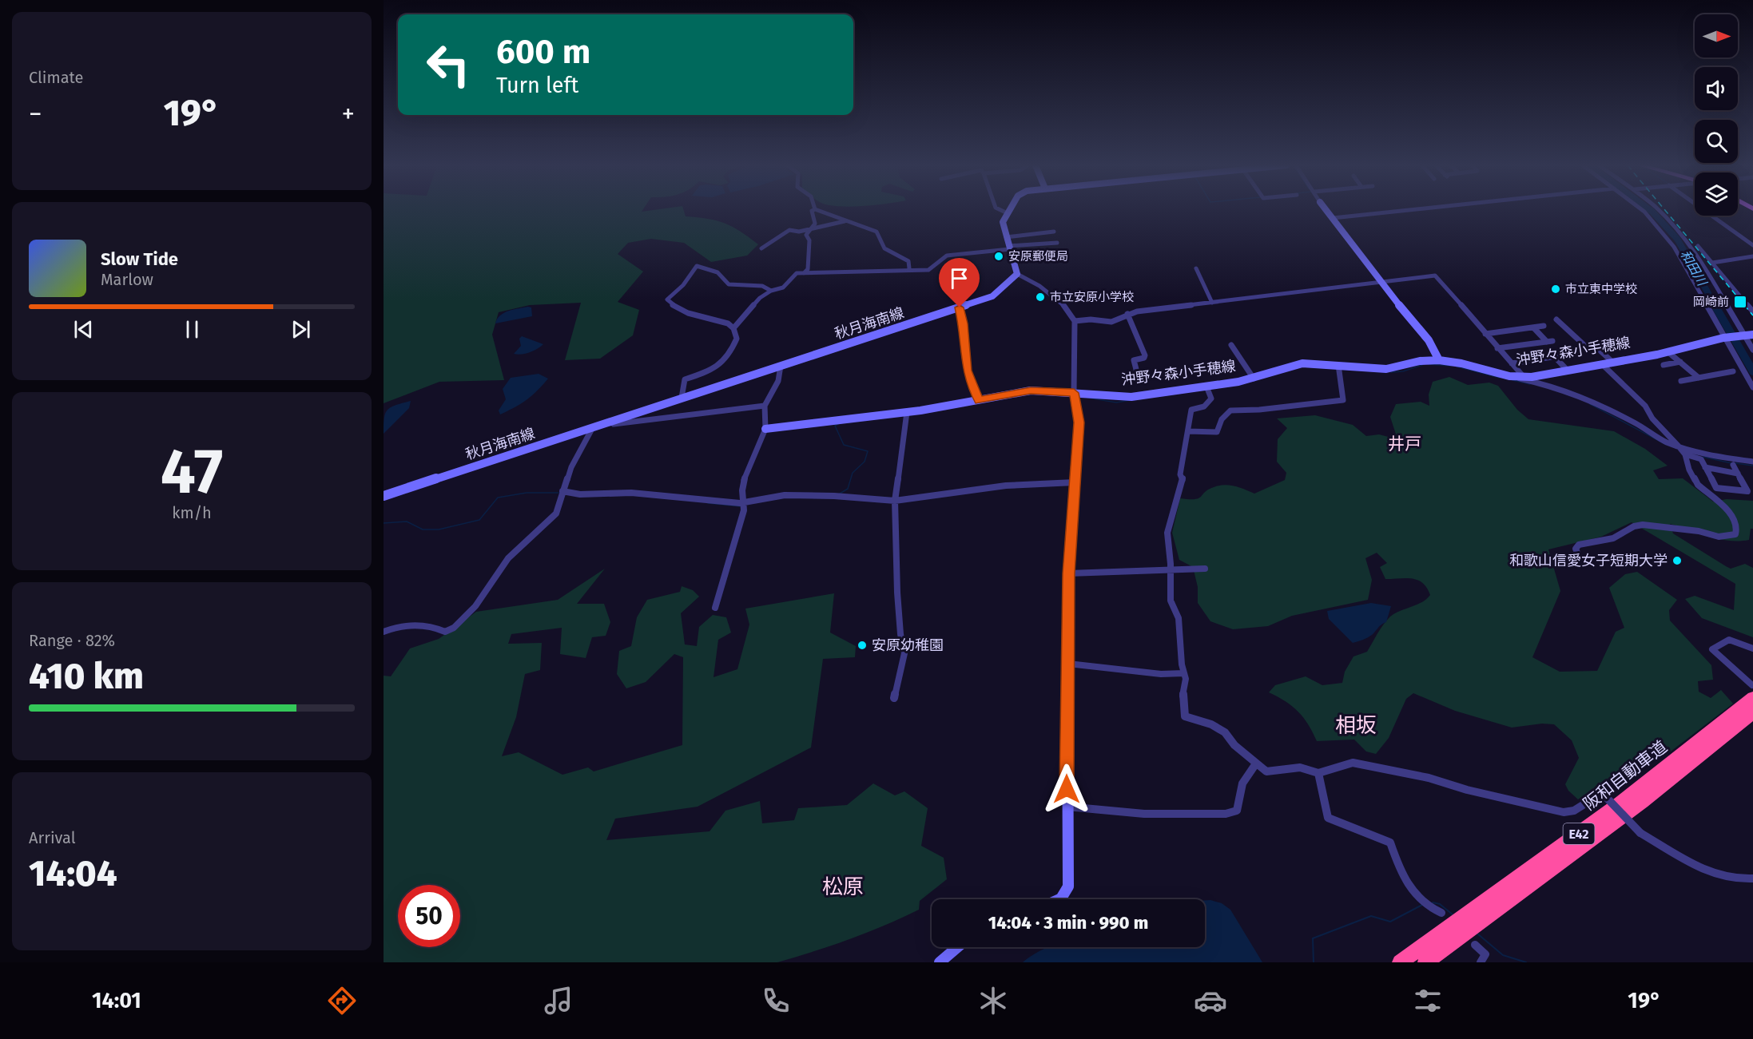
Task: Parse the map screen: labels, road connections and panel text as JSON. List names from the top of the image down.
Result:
{
  "streets": {
    "highway": ["阪和自動車道", "E42"],
    "main road": ["秋月海南線", "沖野々森小手穂線"]
  },
  "districts": ["井戸", "相坂", "松原"],
  "water": ["和田川"],
  "places": {
    "other": [
      "安原郵便局",
      "市立東中学校",
      "市立安原小学校",
      "和歌山信愛女子短期大学",
      "安原幼稚園"
    ],
    "transit": ["岡崎前"]
  },
  "north": "right",
  "page": {
    "tile": [
      "Climate",
      ["47", "km/h"],
      ["Range · 82%", "410 km"],
      ["Arrival", "14:04"]
    ],
    "turn": ["600 m", "Turn left"],
    "heat": ["−", "19°", "+"],
    "song": ["Slow Tide", "Marlow"],
    "limit": "50",
    "trip": "14:04 · 3 min · 990 m",
    "tabs": ["14:01", "19°"]
  }
}
